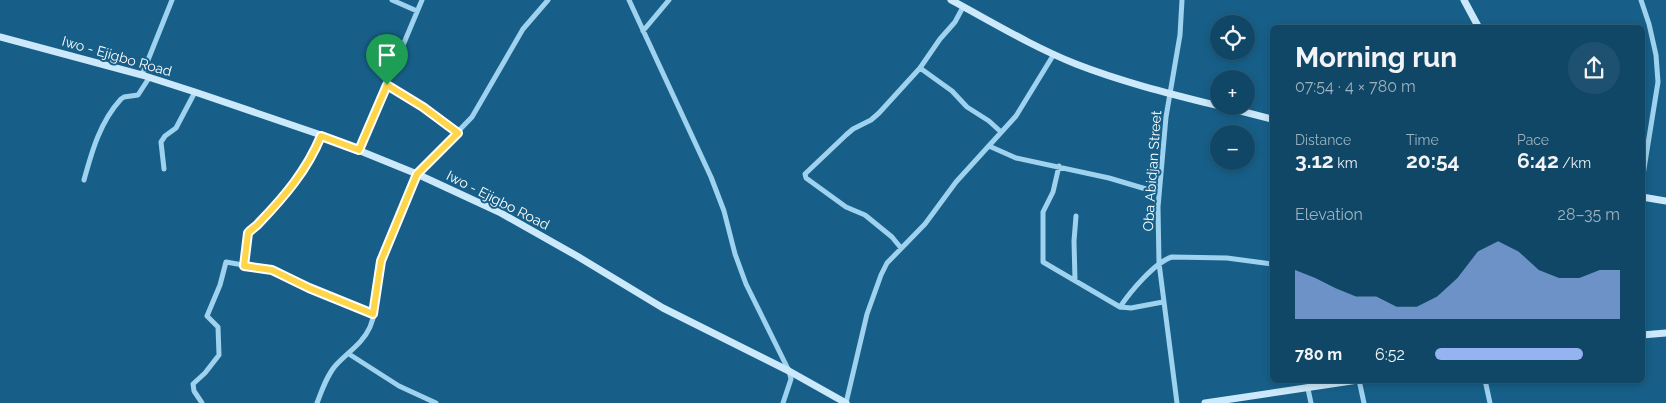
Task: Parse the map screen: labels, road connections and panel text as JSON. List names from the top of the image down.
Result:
{
  "streets": {
    "main road": ["Iwo - Ejigbo Road"],
    "street": ["Oba Abidjan Street"]
  },
  "page": {
    "map_buttons": ["+", "−"],
    "heading": ["Morning run", "07:54 · 4 × 780 m"],
    "stats": [
      ["Distance", "3.12 km"],
      ["Time", "20:54"],
      ["Pace", "6:42 /km"]
    ],
    "chart": ["Elevation", "28–35 m"],
    "list": [
      {
        "name": "780 m",
        "note": "6:52"
      }
    ]
  }
}
